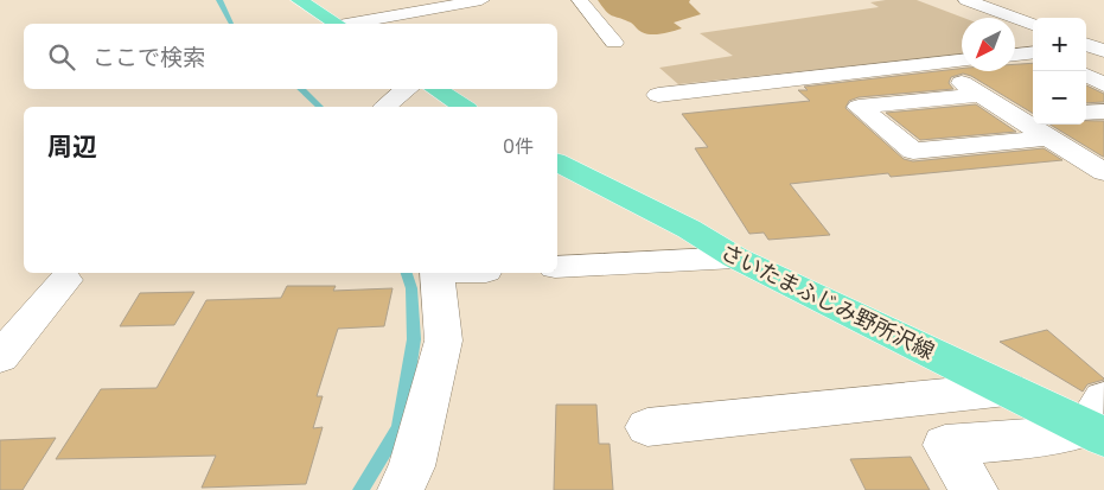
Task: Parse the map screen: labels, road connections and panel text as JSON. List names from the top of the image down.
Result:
{
  "streets": {
    "main road": ["さいたまふじみ野所沢線"]
  },
  "north": "bottom left",
  "page": {
    "map_buttons": ["+", "−"],
    "search": "ここで検索",
    "heading": ["周辺", "0件"]
  }
}
